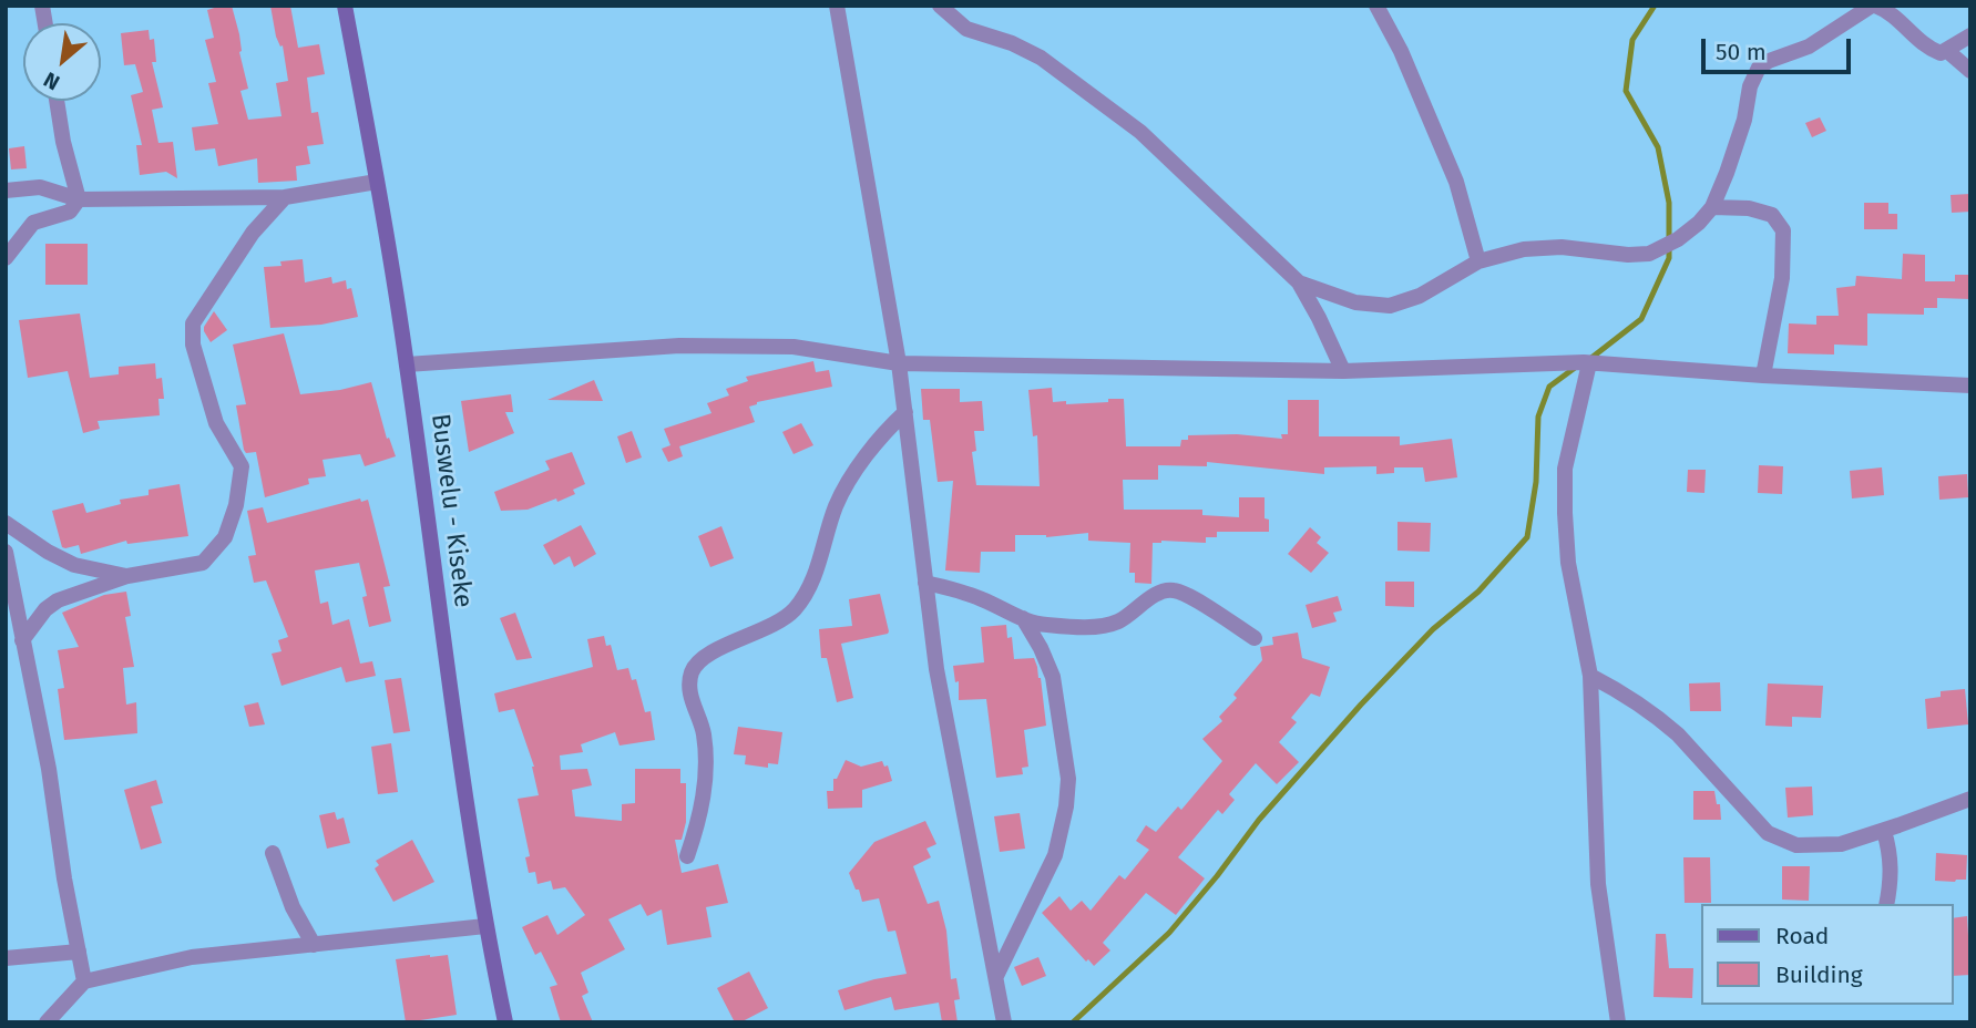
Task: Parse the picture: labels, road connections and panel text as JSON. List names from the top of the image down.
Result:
{
  "streets": {
    "main road": ["Buswelu - Kiseke"]
  },
  "legend": ["Road", "Building"],
  "scale_bar": "50 m",
  "north": "bottom left"
}
